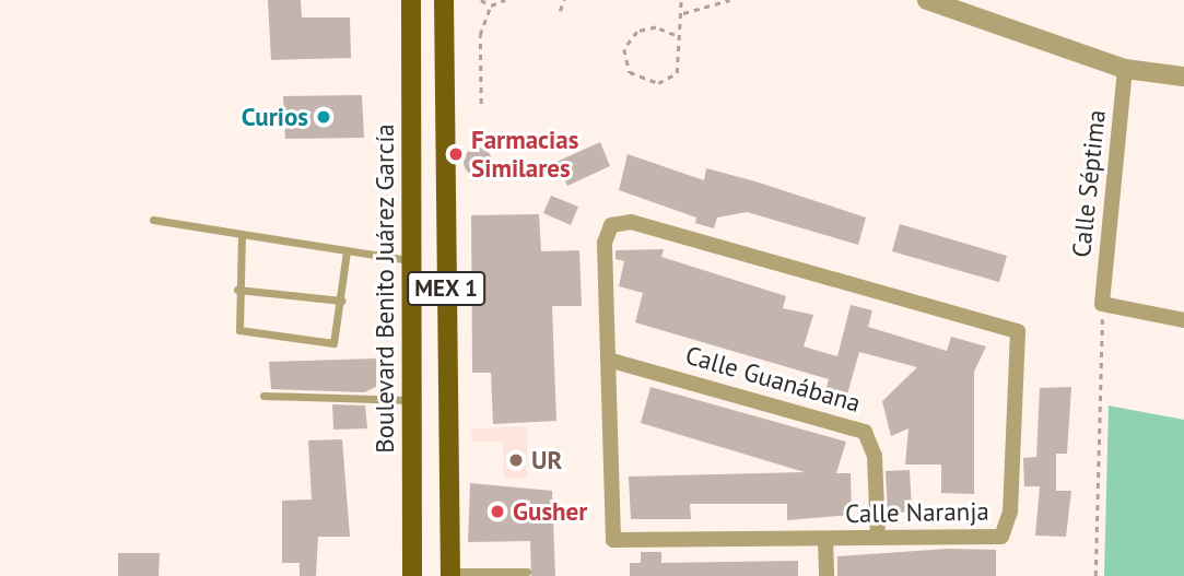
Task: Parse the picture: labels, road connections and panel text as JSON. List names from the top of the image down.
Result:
{
  "streets": {
    "main road": ["Boulevard Benito Juárez García", "MEX 1"],
    "street": ["Calle Séptima", "Calle Guanábana", "Calle Naranja"]
  },
  "crossings": [
    ["Calle Guanábana", "Calle Naranja"]
  ],
  "places": [
    "Curios",
    "Farmacias Similares",
    "UR",
    "Gusher"
  ]
}
